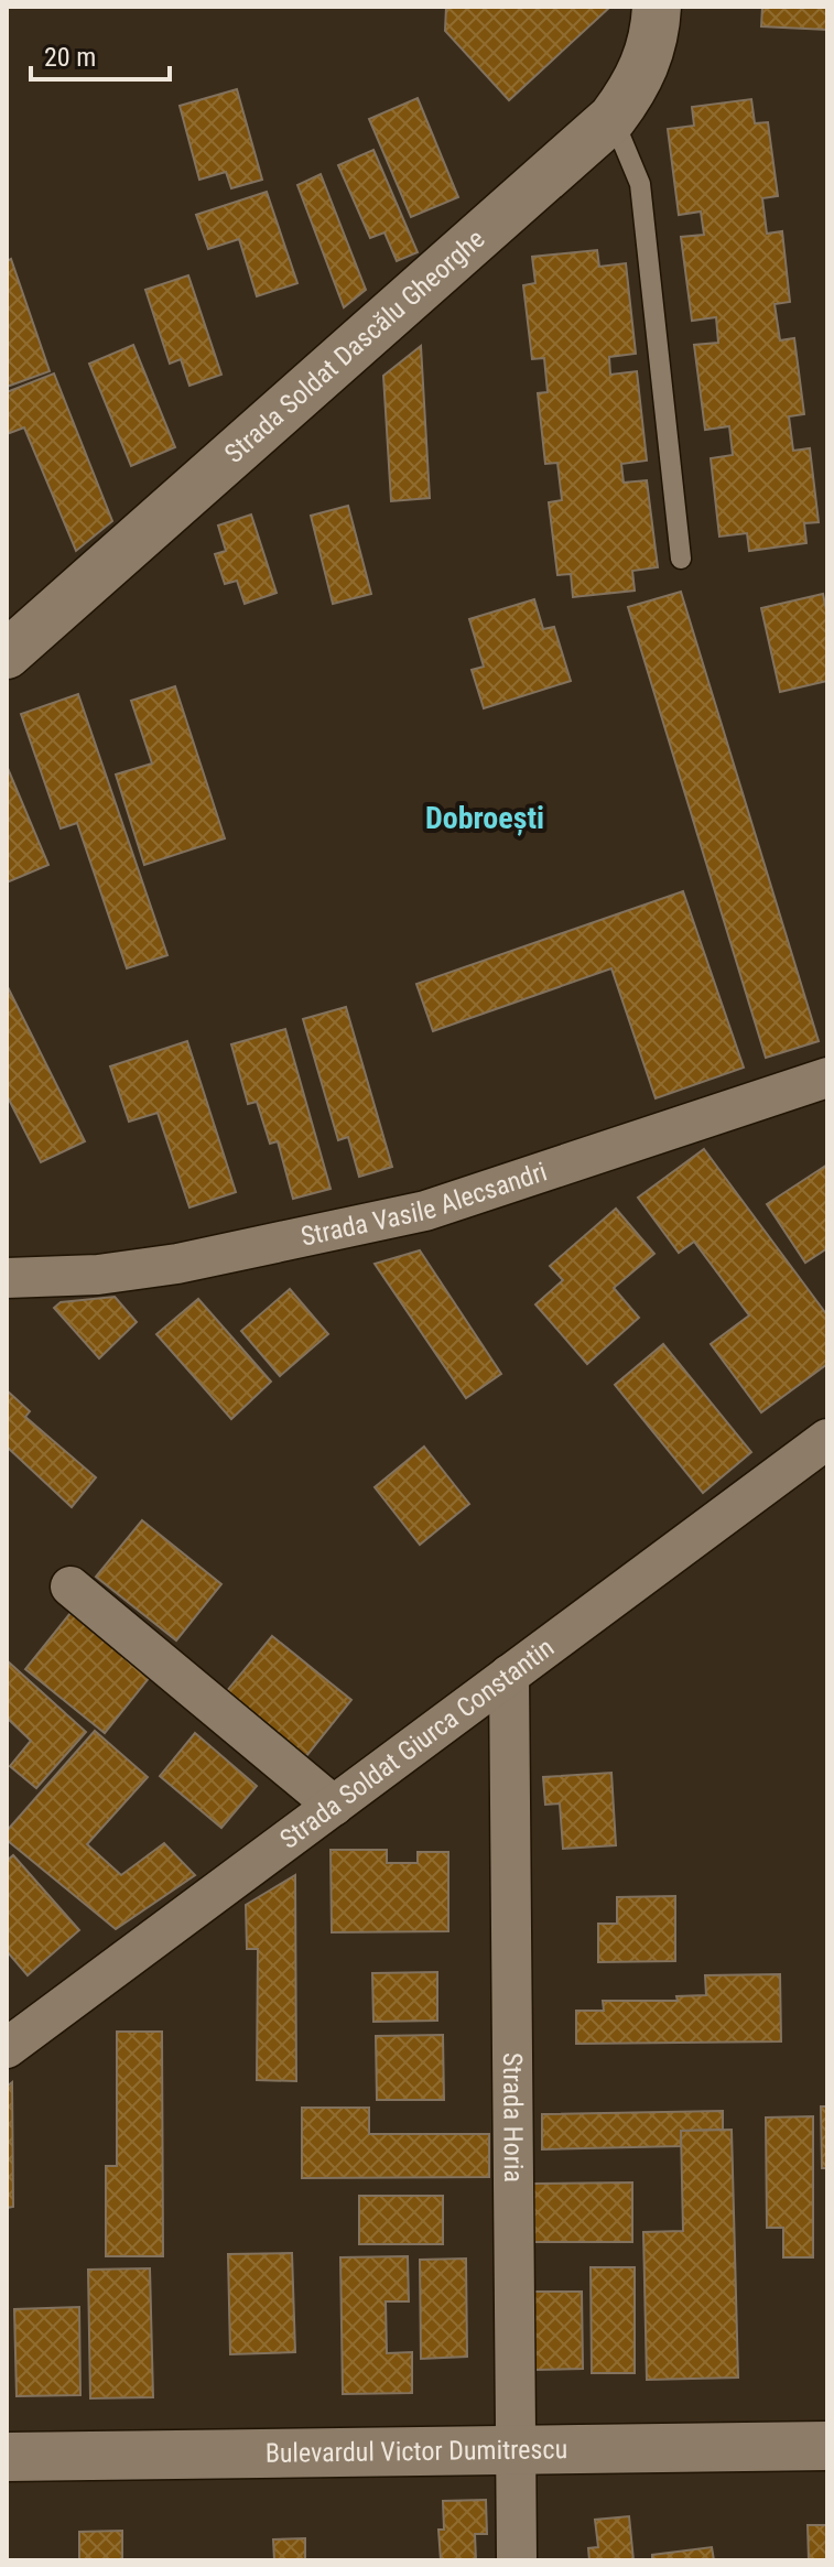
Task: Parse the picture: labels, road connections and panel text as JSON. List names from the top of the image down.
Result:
{
  "streets": {
    "street": [
      "Strada Soldat Dascălu Gheorghe",
      "Strada Vasile Alecsandri",
      "Strada Soldat Giurca Constantin",
      "Strada Horia",
      "Bulevardul Victor Dumitrescu"
    ]
  },
  "crossings": [
    ["Strada Soldat Giurca Constantin", "Strada Horia"],
    ["Strada Horia", "Bulevardul Victor Dumitrescu"]
  ],
  "districts": ["Dobroești"],
  "scale_bar": "20 m"
}
